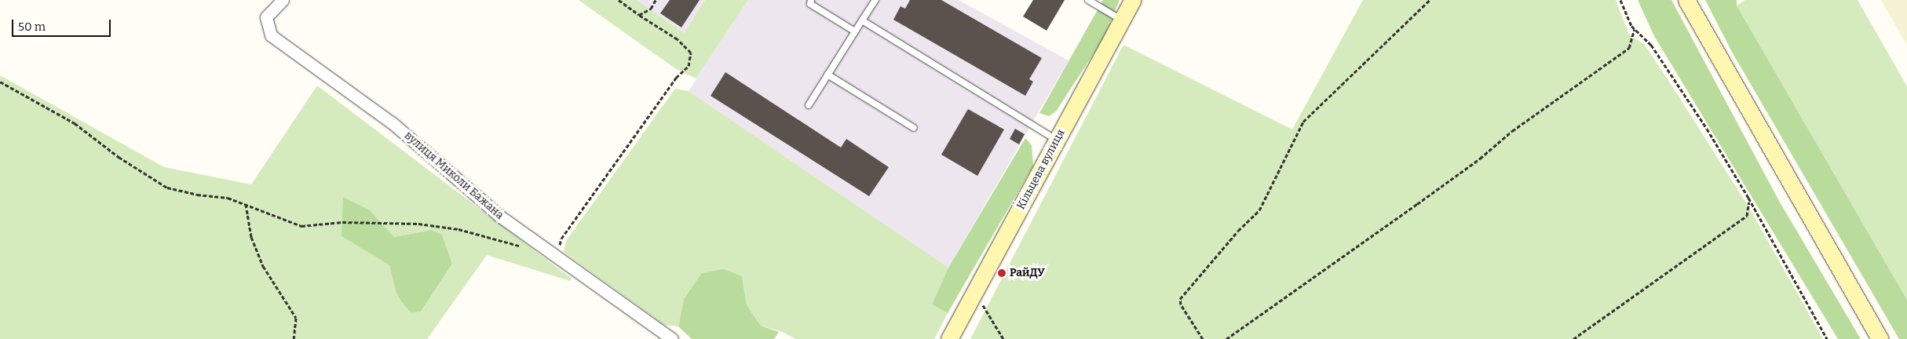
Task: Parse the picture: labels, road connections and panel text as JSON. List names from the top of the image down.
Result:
{
  "streets": {
    "street": ["Кільцева вулиця", "вулиця Миколи Бажана"]
  },
  "places": ["РайДУ"],
  "scale_bar": "50 m"
}
